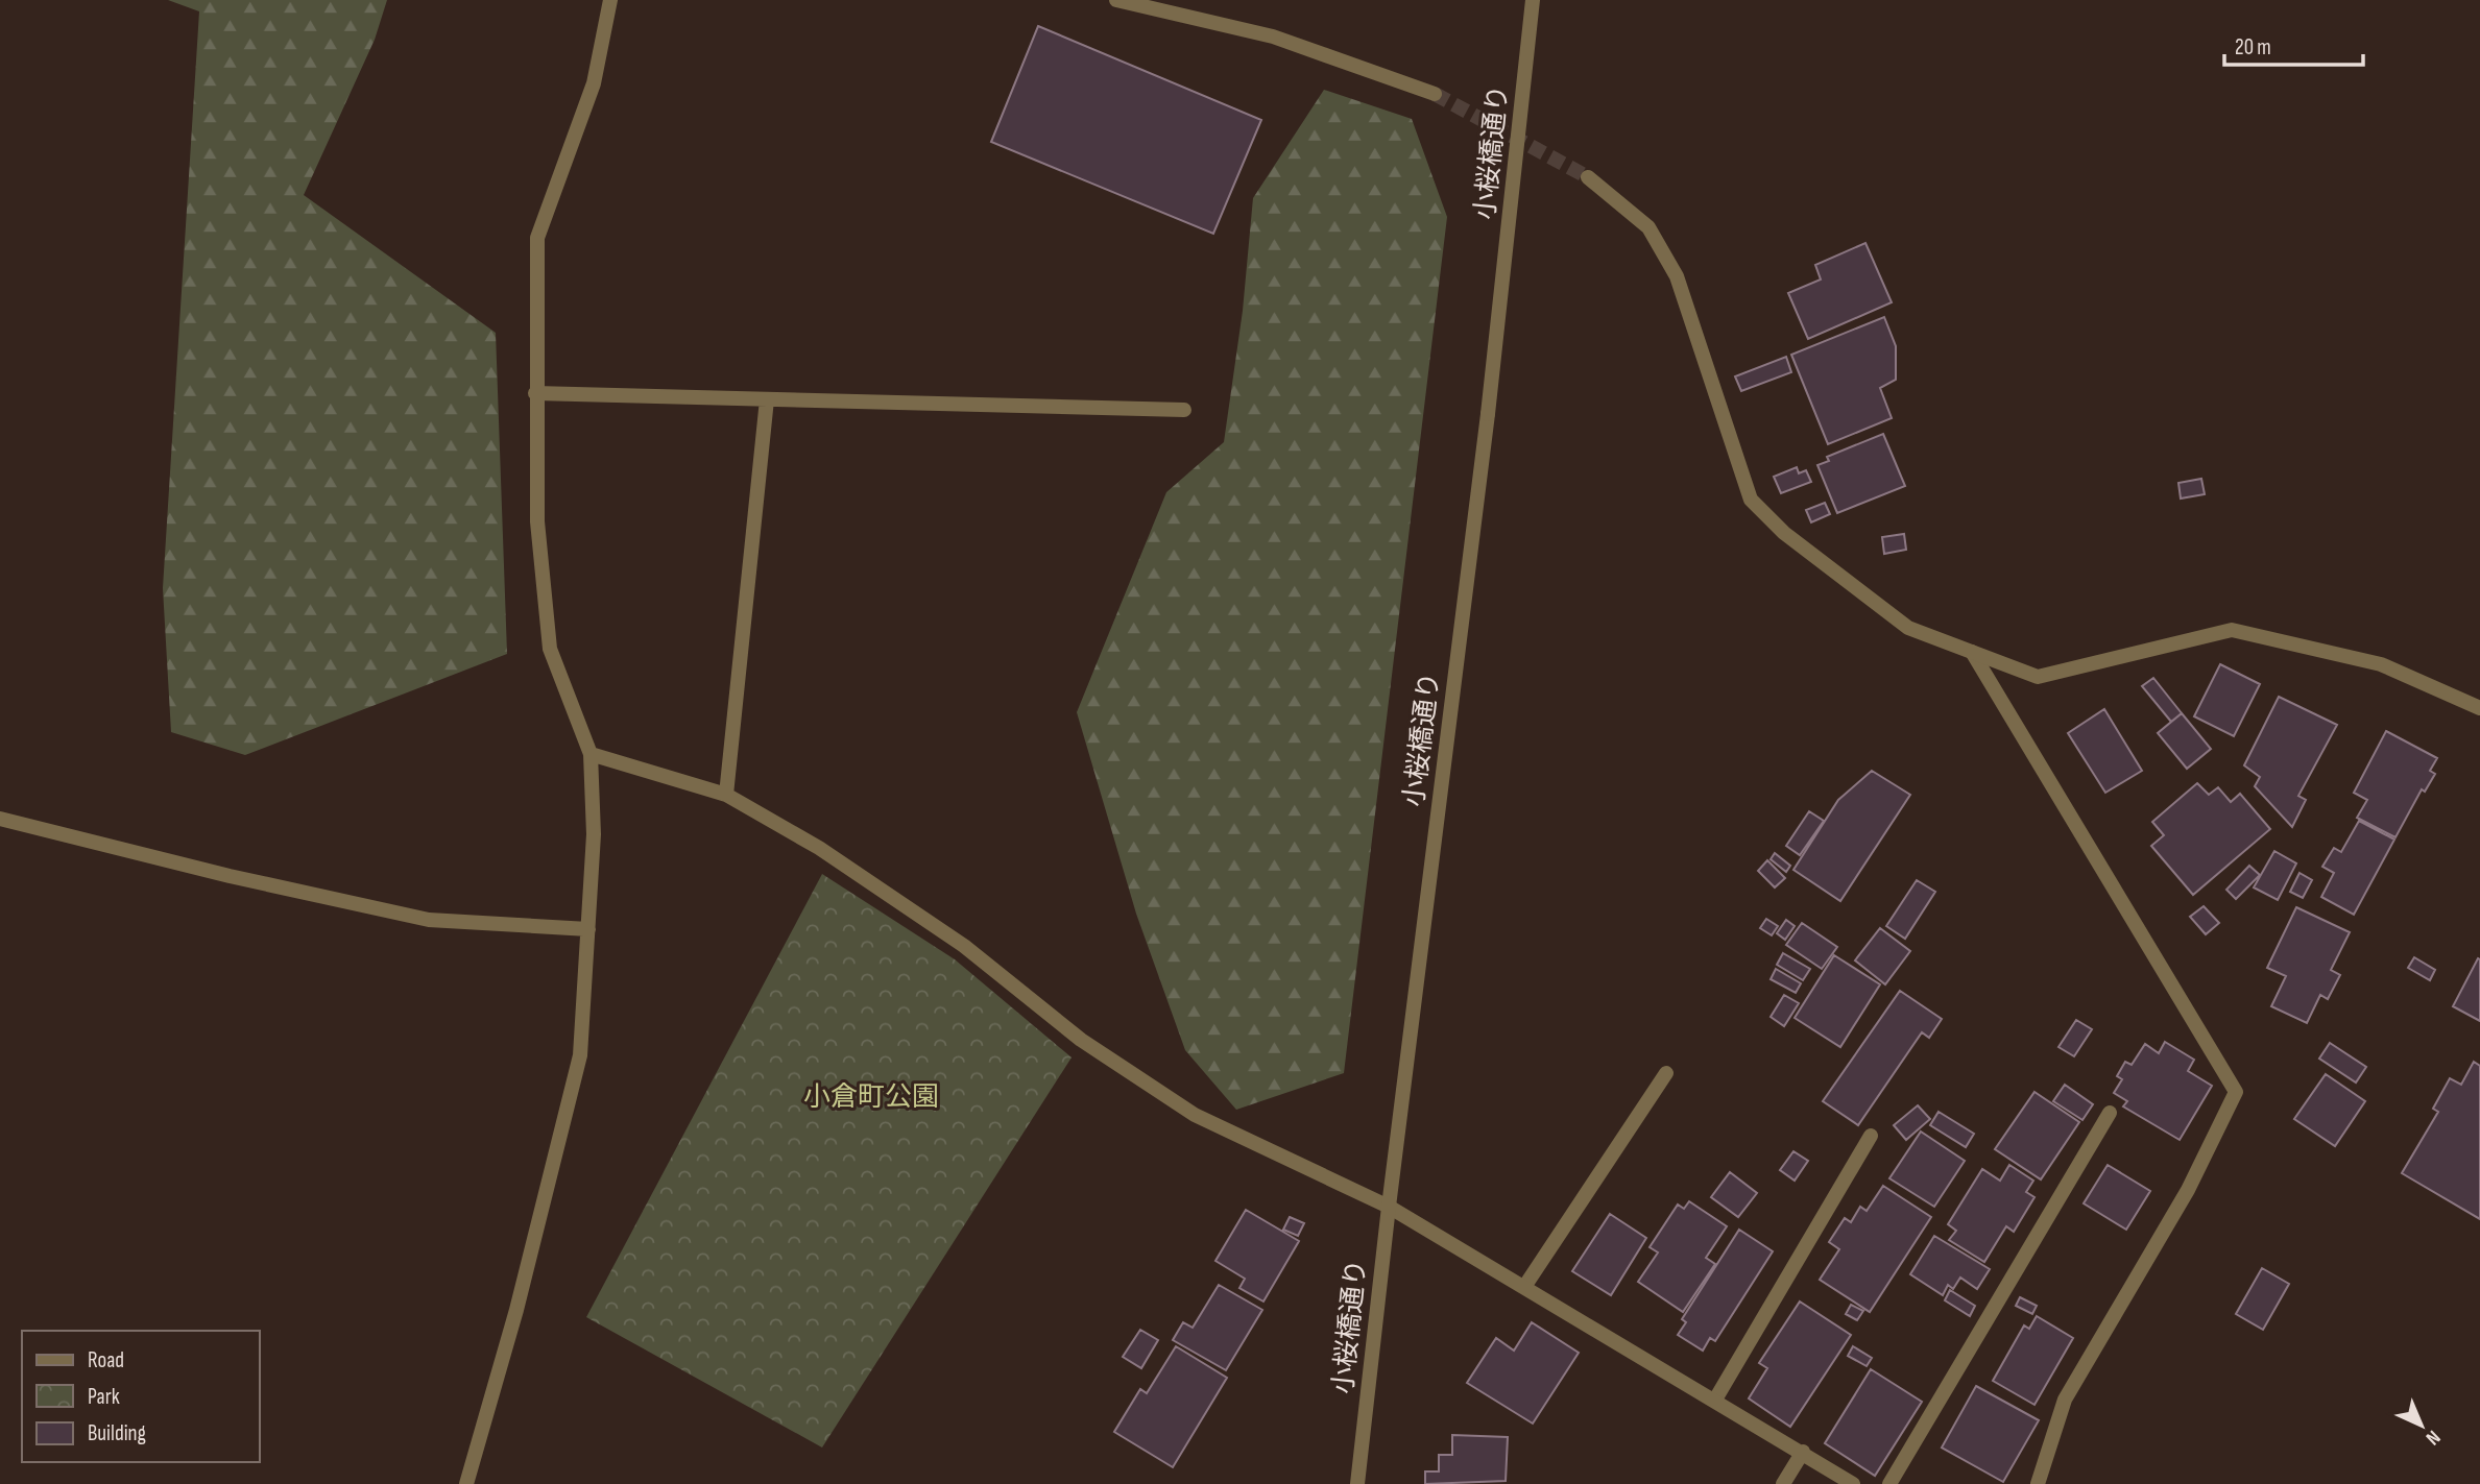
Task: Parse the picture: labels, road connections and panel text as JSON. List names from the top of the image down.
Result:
{
  "streets": {
    "street": ["小桜橋通り"]
  },
  "parks": ["小倉町公園"],
  "legend": ["Road", "Park", "Building"],
  "scale_bar": "20 m",
  "north": "bottom right"
}
